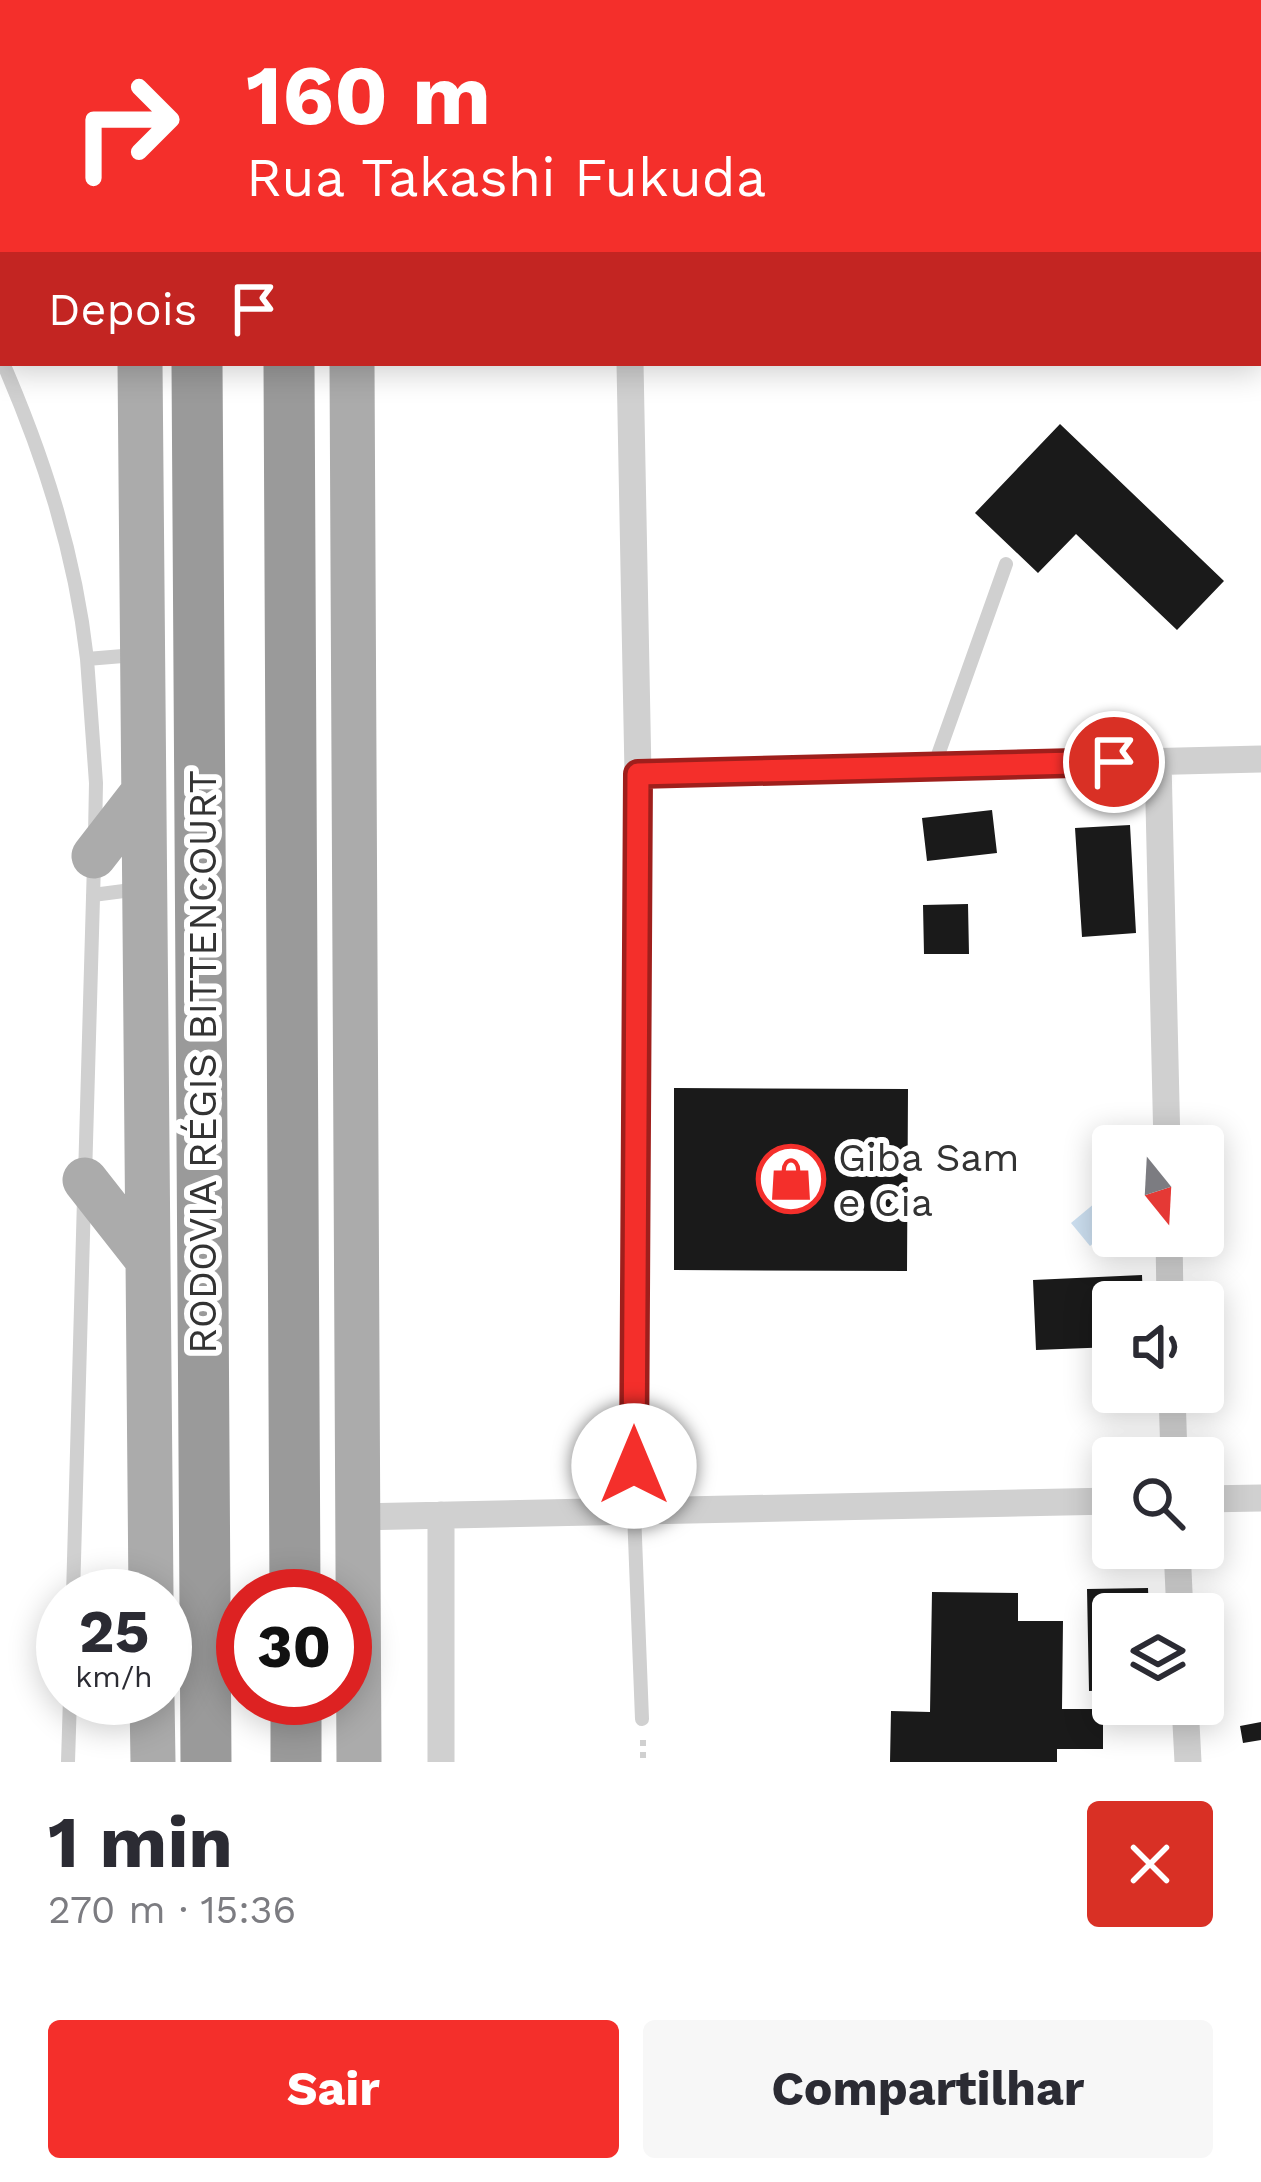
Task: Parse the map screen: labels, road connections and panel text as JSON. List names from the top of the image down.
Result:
{
  "streets": {
    "highway": ["RODOVIA RÉGIS BITTENCOURT"]
  },
  "places": {
    "shop": ["Giba Sam e Cia"]
  },
  "north": "bottom",
  "page": {
    "turn": ["160 m", "Rua Takashi Fukuda"],
    "then": "Depois",
    "speed": "25 km/h",
    "limit": "30",
    "heading": ["1 min", "270 m · 15:36"],
    "buttons": ["Sair", "Compartilhar"]
  }
}
